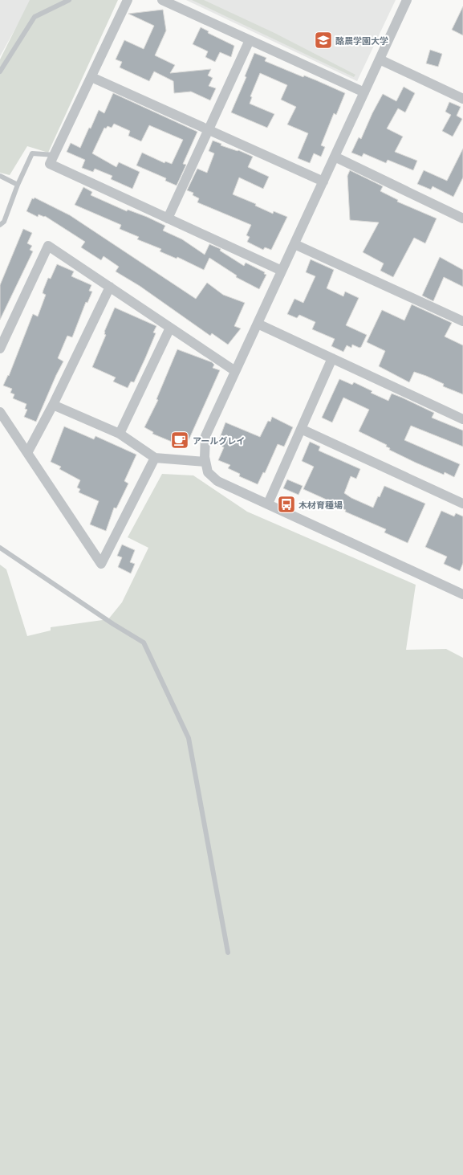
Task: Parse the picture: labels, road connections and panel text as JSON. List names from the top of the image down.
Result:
{
  "places": {
    "school or university": ["酪農学園大学"],
    "cafe": ["アールグレイ"],
    "bus stop": ["木材育種場"]
  }
}
